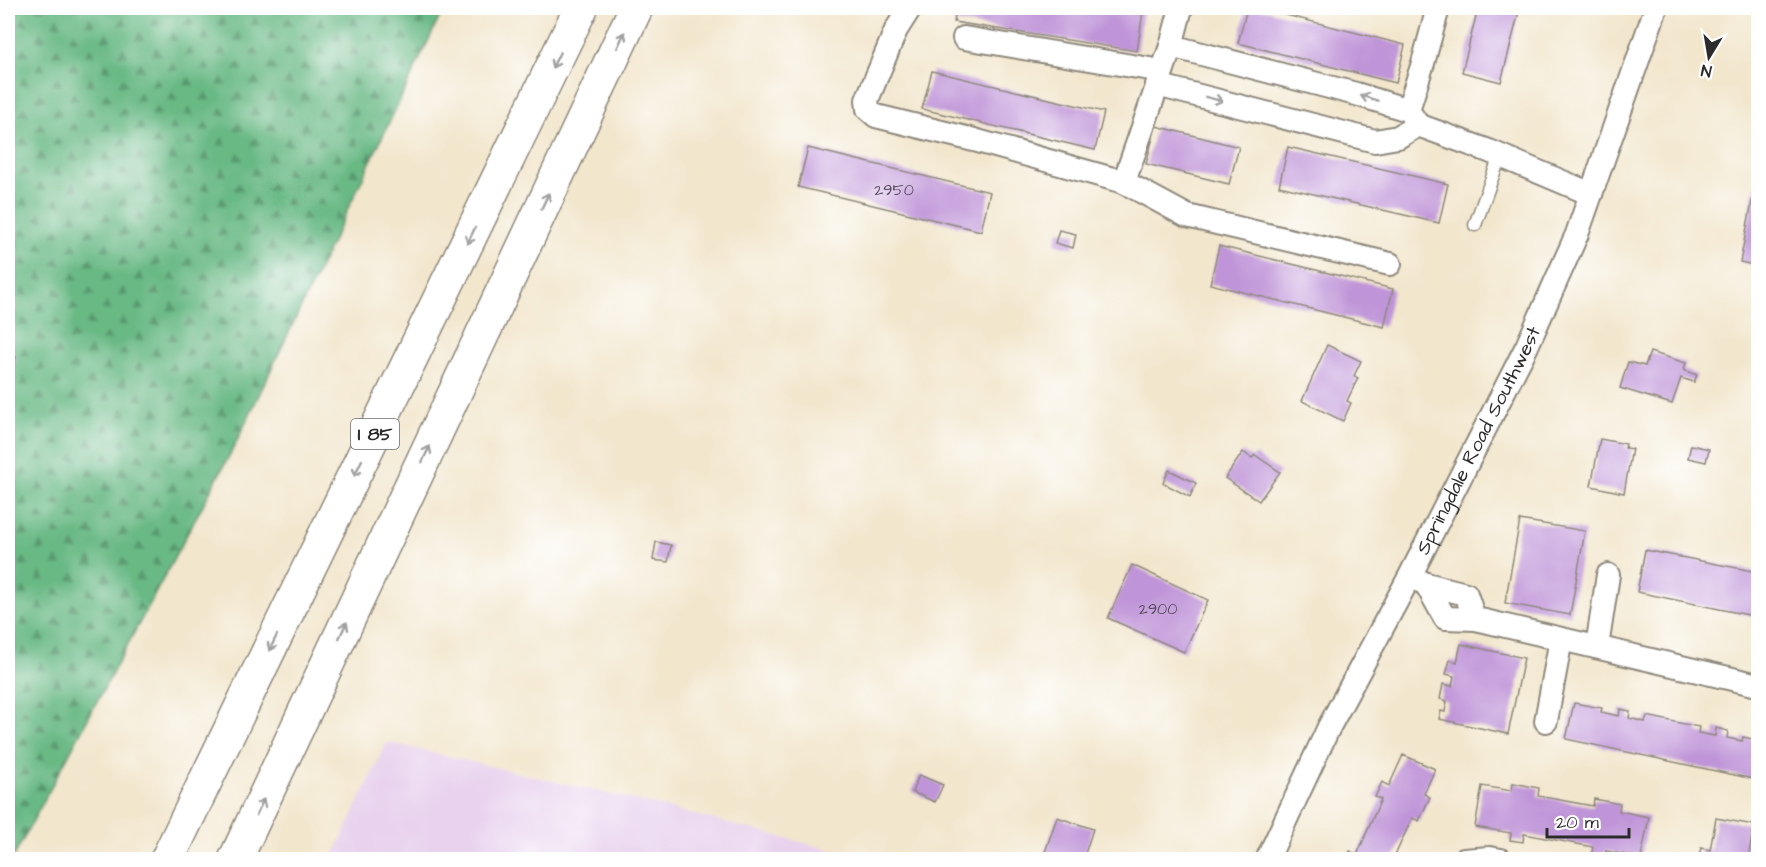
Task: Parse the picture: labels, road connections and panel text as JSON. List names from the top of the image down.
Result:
{
  "streets": {
    "highway": ["I 85"],
    "street": ["Springdale Road Southwest"]
  },
  "house_numbers": ["2950", "2900"],
  "scale_bar": "20 m",
  "north": "bottom"
}
